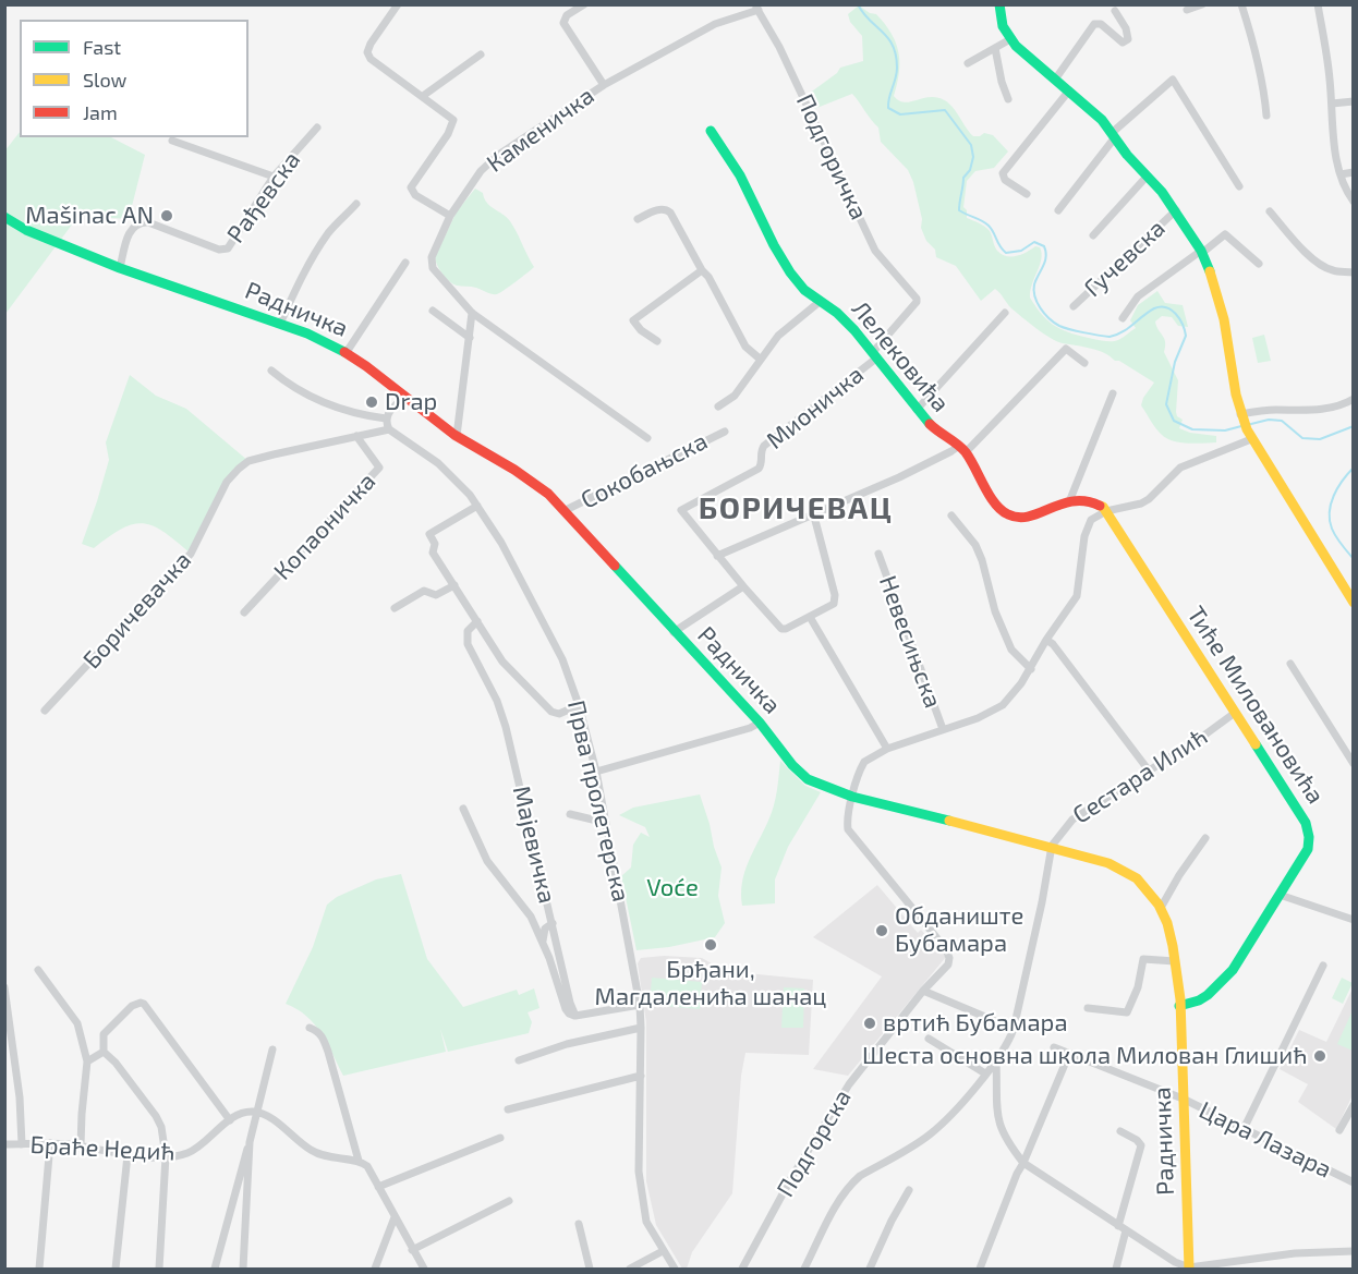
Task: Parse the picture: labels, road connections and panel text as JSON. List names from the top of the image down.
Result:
{
  "streets": {
    "street": [
      "Каменичка",
      "Подгоричка",
      "Рађевска",
      "Гучевска",
      "Радничка",
      "Лелековића",
      "Мионичка",
      "Сокобањска",
      "Копаоничка",
      "Боричевачка",
      "Невесињска",
      "Тиће Миловановића",
      "Сестара Илић",
      "Прва пролетерска",
      "Мајевичка",
      "Цара Лазара",
      "Подгорска",
      "Браће Недић"
    ]
  },
  "crossings": [
    ["Каменичка", "Подгоричка"],
    ["Подгоричка", "Мионичка"],
    ["Рађевска", "Радничка"],
    ["Радничка", "Сокобањска"],
    ["Радничка", "Тиће Миловановића"],
    ["Радничка", "Сестара Илић"],
    ["Радничка", "Цара Лазара"],
    ["Радничка", "Подгорска"],
    ["Лелековића", "Мионичка"],
    ["Копаоничка", "Боричевачка"],
    ["Боричевачка", "Прва пролетерска"],
    ["Тиће Миловановића", "Сестара Илић"]
  ],
  "districts": ["БОРИЧЕВАЦ"],
  "parks": ["Voće"],
  "places": [
    "Mašinac AN",
    "Drap",
    "Обданиште Бубамара",
    "Брђани, Магдаленића шанац",
    "вртић Бубамара",
    "Шеста основна школа Милован Глишић"
  ],
  "legend": ["Fast", "Slow", "Jam"]
}
